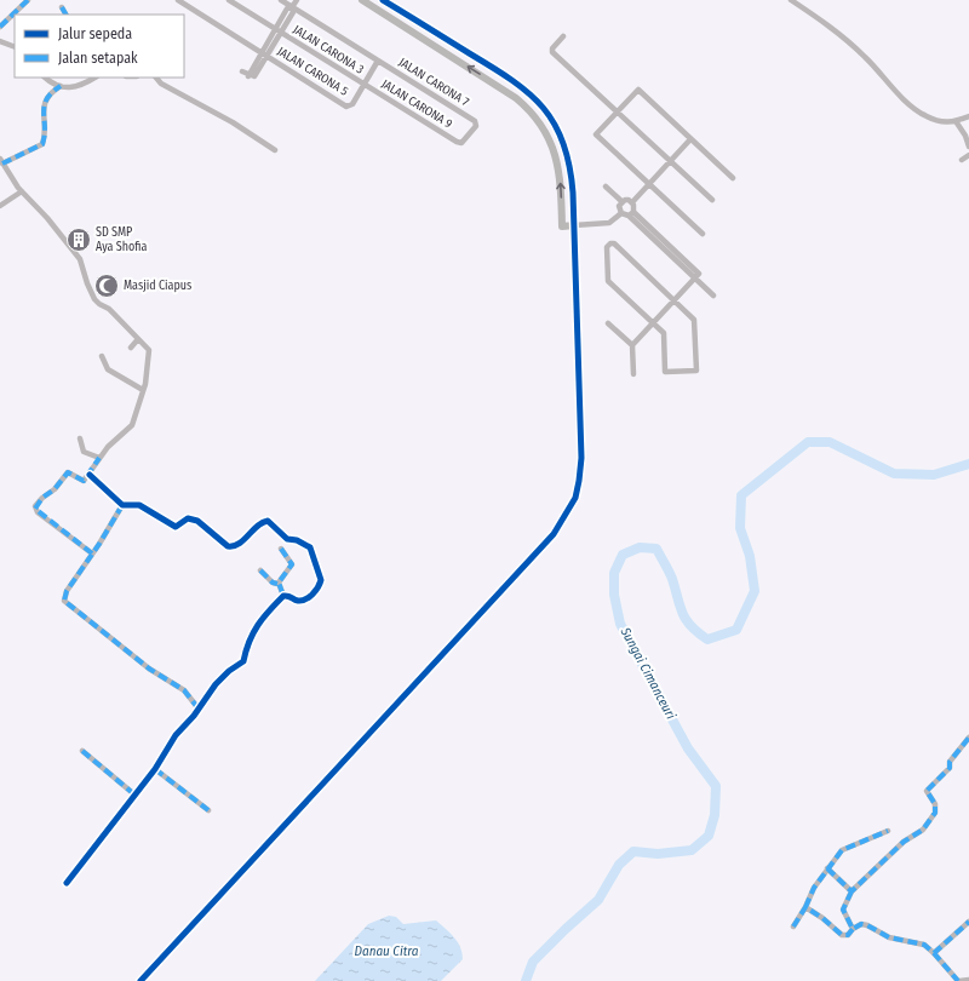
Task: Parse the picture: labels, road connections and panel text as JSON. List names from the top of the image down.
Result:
{
  "streets": {
    "street": [
      "JALAN CARONA 3",
      "JALAN CARONA 5",
      "JALAN CARONA 7",
      "JALAN CARONA 9"
    ]
  },
  "crossings": [
    ["JALAN CARONA 3", "JALAN CARONA 5"],
    ["JALAN CARONA 3", "JALAN CARONA 9"],
    ["JALAN CARONA 5", "JALAN CARONA 9"],
    ["JALAN CARONA 7", "JALAN CARONA 9"]
  ],
  "water": ["Sungai Cimanceuri", "Danau Citra"],
  "places": {
    "building": ["SD SMP Aya Shofia"],
    "mosque": ["Masjid Ciapus"]
  },
  "legend": ["Jalur sepeda", "Jalan setapak"]
}
